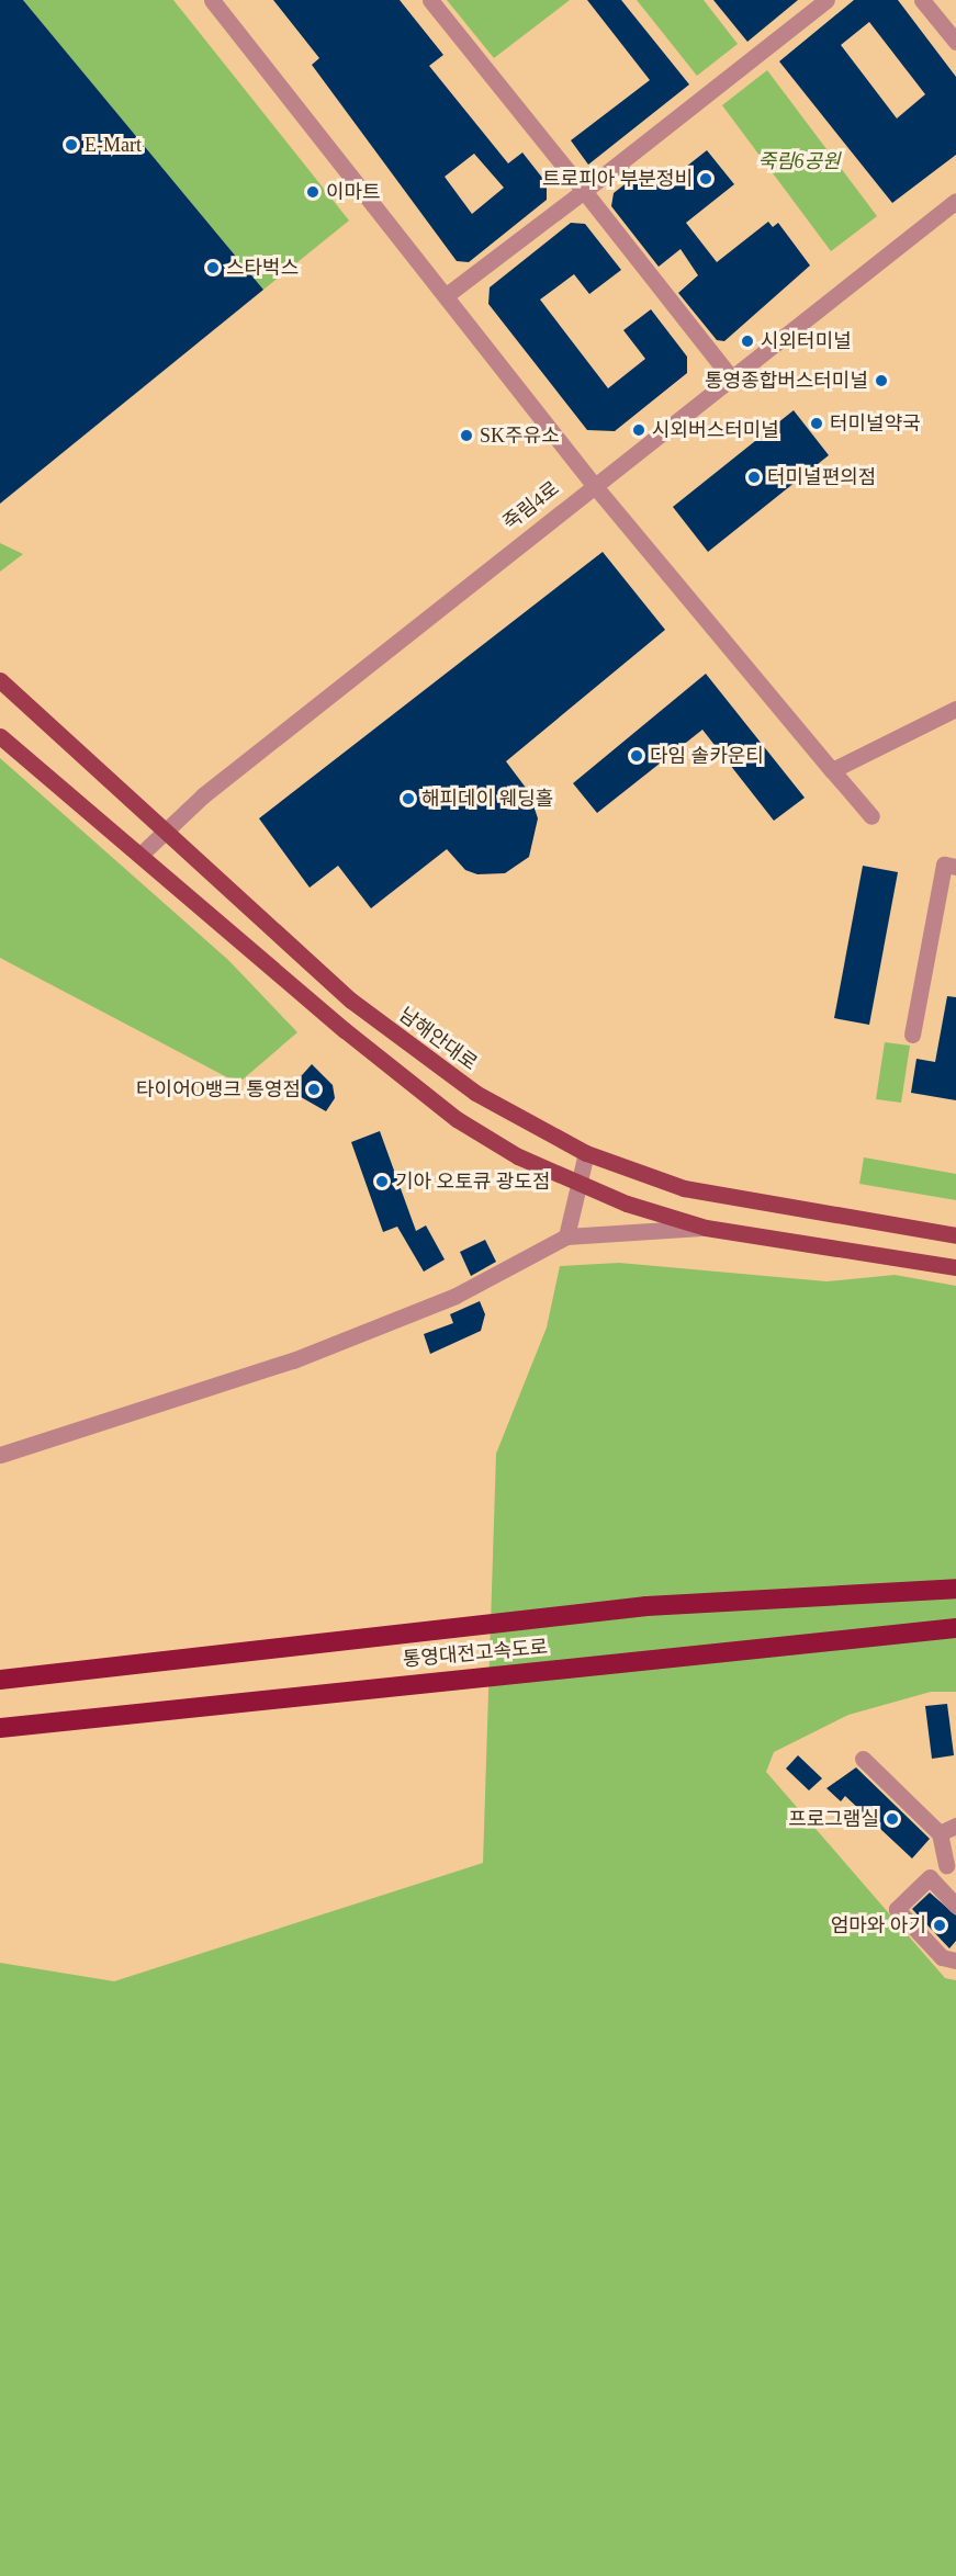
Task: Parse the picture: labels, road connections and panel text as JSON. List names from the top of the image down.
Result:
{
  "streets": {
    "highway": ["통영대전고속도로"],
    "main road": ["남해안대로"],
    "street": ["죽림4로"]
  },
  "crossings": [
    ["죽림4로", "남해안대로"]
  ],
  "parks": ["죽림6공원"],
  "places": [
    "E-Mart",
    "트로피아 부분정비",
    "이마트",
    "스타벅스",
    "시외터미널",
    "통영종합버스터미널",
    "터미널약국",
    "시외버스터미널",
    "SK주유소",
    "터미널편의점",
    "다임 솔카운티",
    "해피데이 웨딩홀",
    "타이어O뱅크 통영점",
    "기아 오토큐 광도점",
    "프로그램실",
    "엄마와 아기"
  ]
}
